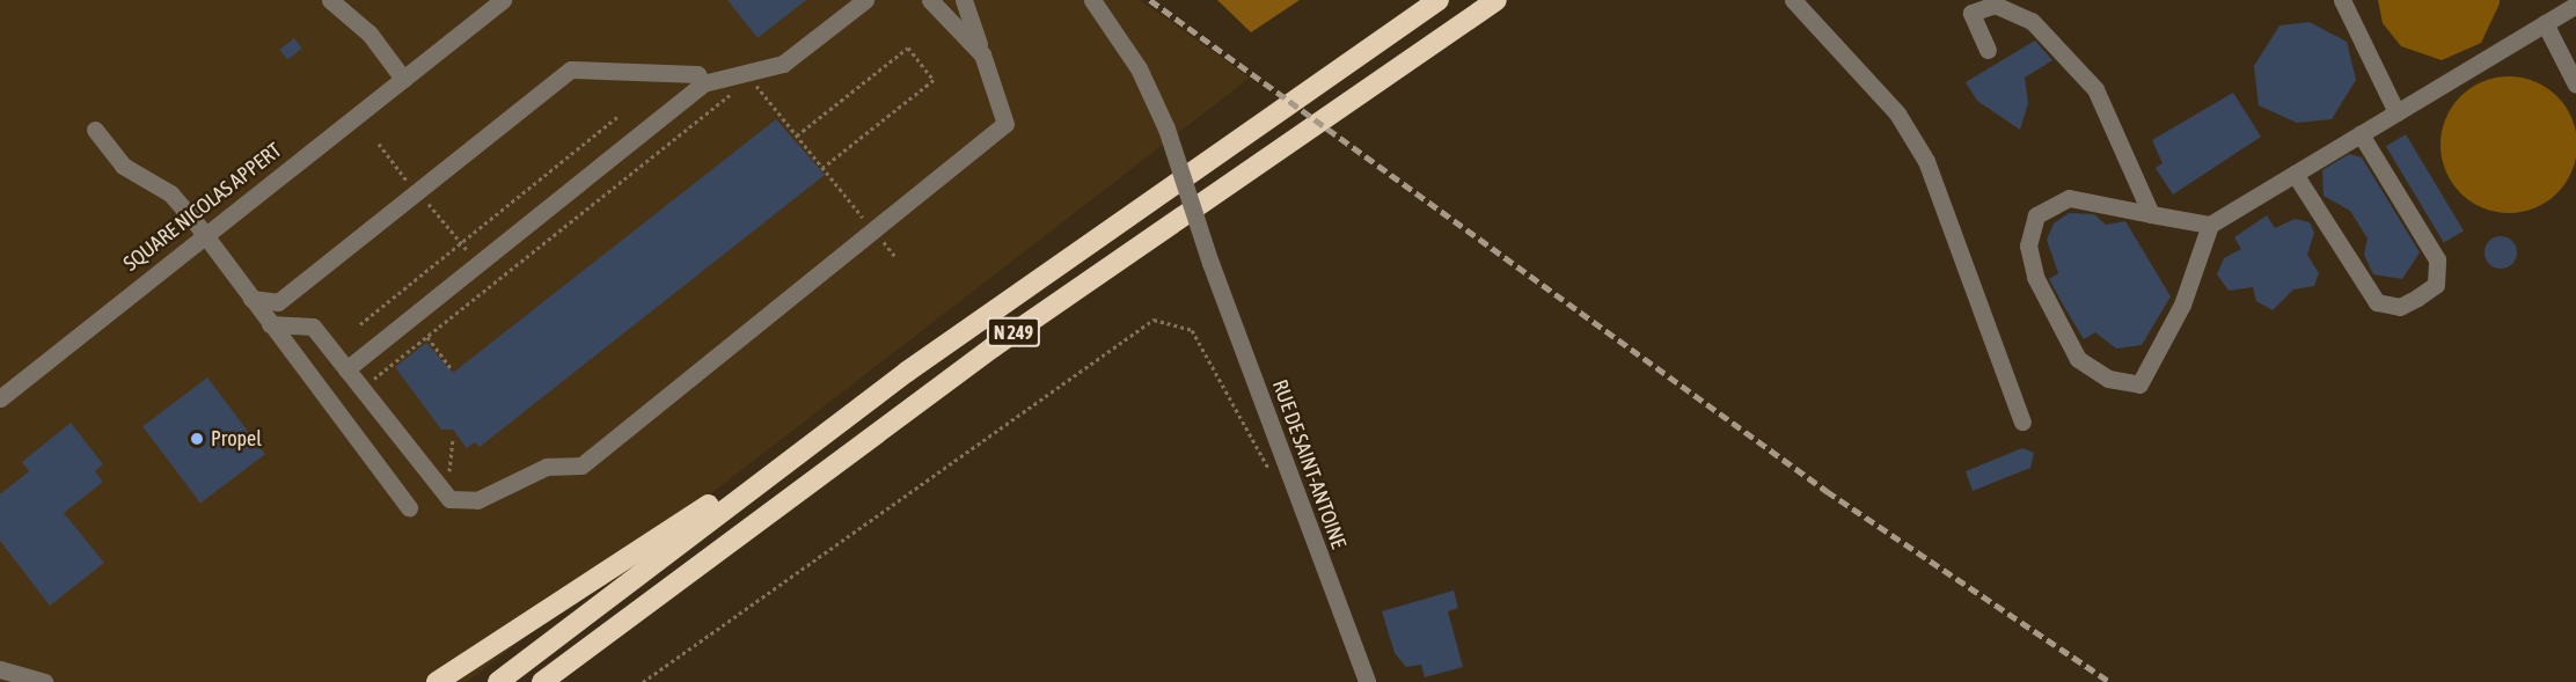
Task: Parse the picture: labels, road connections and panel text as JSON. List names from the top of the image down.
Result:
{
  "streets": {
    "highway": ["N 249"],
    "street": ["SQUARE NICOLAS APPERT", "RUE DE SAINT-ANTOINE"]
  },
  "places": ["Propel"]
}
